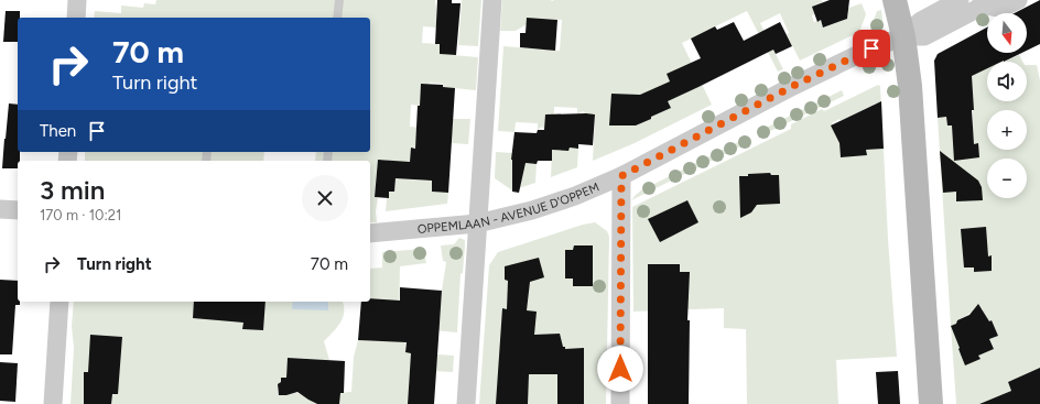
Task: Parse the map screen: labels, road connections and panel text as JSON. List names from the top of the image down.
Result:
{
  "streets": {
    "street": ["OPPEMLAAN - AVENUE D'OPPEM"]
  },
  "north": "bottom",
  "page": {
    "map_buttons": ["+", "−"],
    "turn": ["70 m", "Turn right"],
    "then": "Then",
    "heading": ["3 min", "170 m · 10:21"],
    "list": [
      {
        "name": "Turn right",
        "value": "70 m"
      }
    ]
  }
}
